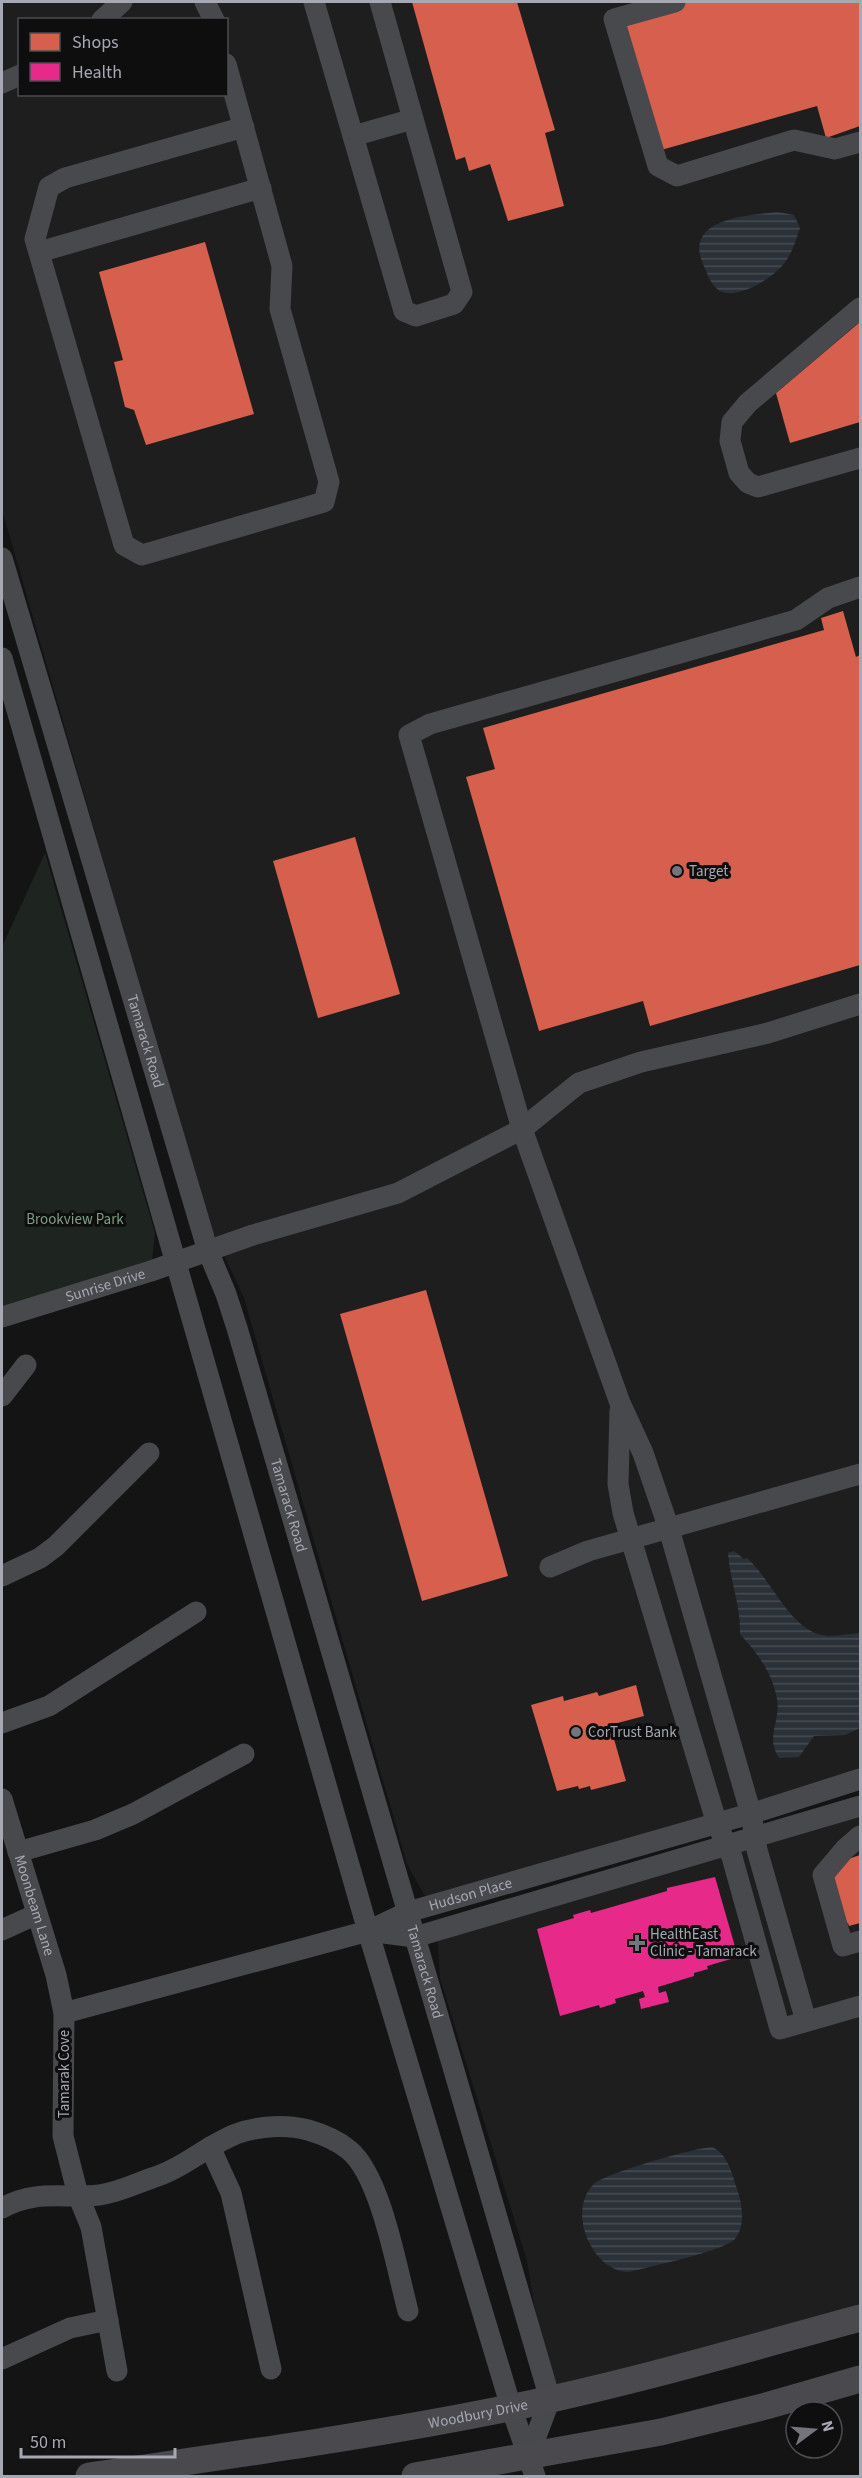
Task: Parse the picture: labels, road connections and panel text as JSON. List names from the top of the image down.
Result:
{
  "streets": {
    "main road": ["Woodbury Drive"],
    "street": [
      "Tamarack Road",
      "Sunrise Drive",
      "Hudson Place",
      "Moonbeam Lane",
      "Tamarak Cove"
    ]
  },
  "crossings": [
    ["Tamarack Road", "Sunrise Drive"],
    ["Tamarack Road", "Hudson Place"],
    ["Tamarack Road", "Tamarak Cove"],
    ["Tamarack Road", "Woodbury Drive"],
    ["Hudson Place", "Tamarak Cove"],
    ["Moonbeam Lane", "Tamarak Cove"]
  ],
  "parks": ["Brookview Park"],
  "places": {
    "other": ["Target", "CorTrust Bank"],
    "health": ["HealthEast Clinic - Tamarack"]
  },
  "legend": ["Shops", "Health"],
  "scale_bar": "50 m",
  "north": "right"
}
